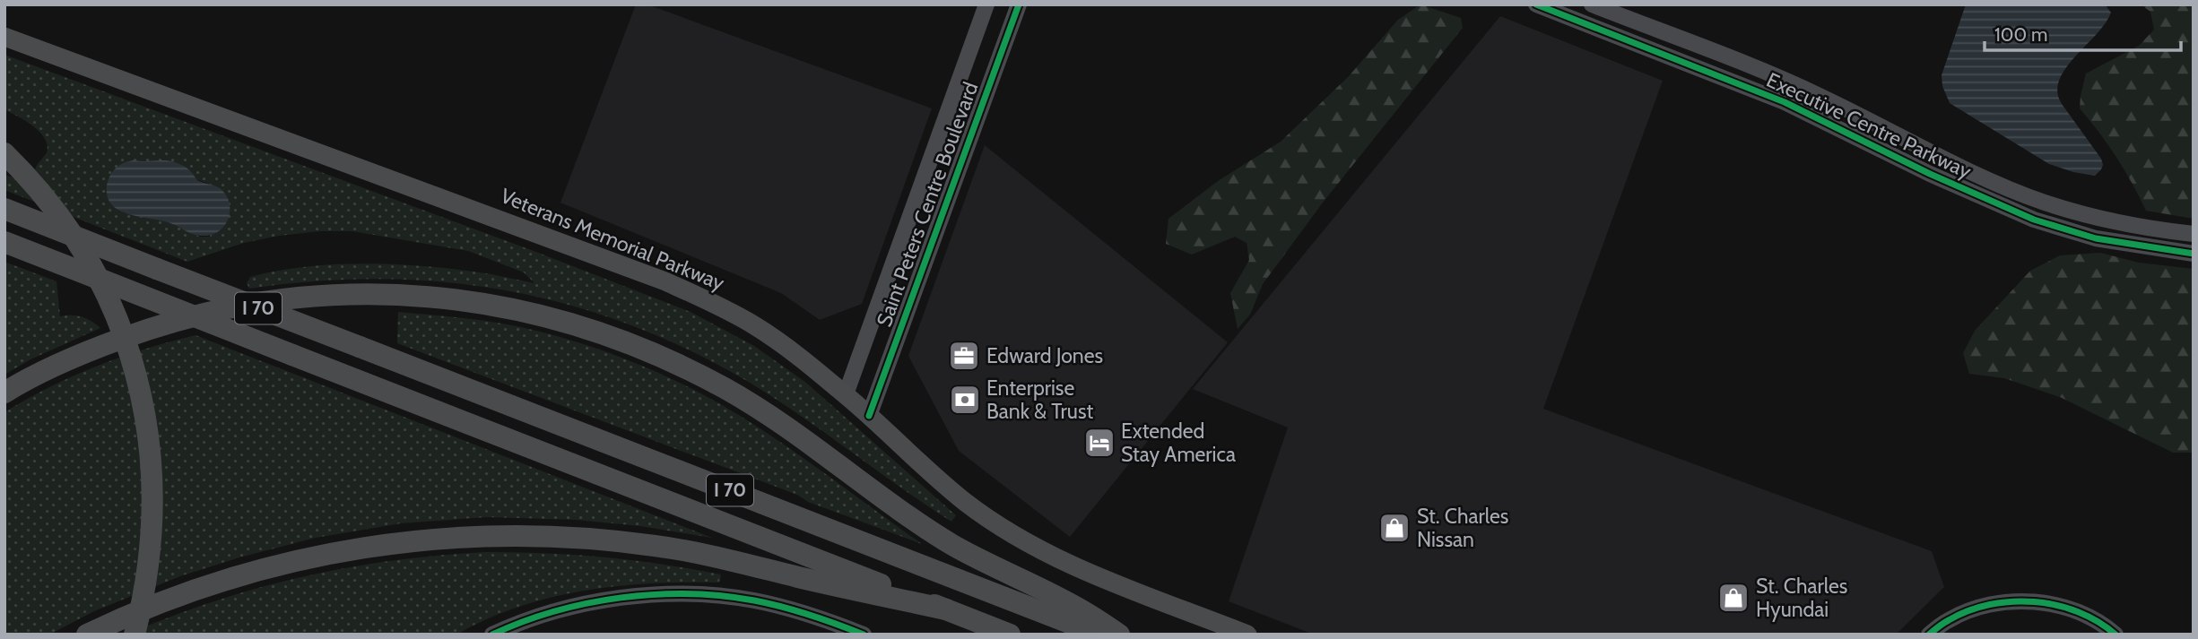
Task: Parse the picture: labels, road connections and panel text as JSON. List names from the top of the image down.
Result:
{
  "streets": {
    "highway": ["I 70"],
    "main road": ["Veterans Memorial Parkway"],
    "street": ["Executive Centre Parkway", "Saint Peters Centre Boulevard"]
  },
  "crossings": [
    ["Saint Peters Centre Boulevard", "Veterans Memorial Parkway"]
  ],
  "places": {
    "office": ["Edward Jones"],
    "bank": ["Enterprise Bank & Trust"],
    "hotel": ["Extended Stay America"],
    "shop": ["St. Charles Nissan", "St. Charles Hyundai"]
  },
  "scale_bar": "100 m"
}
